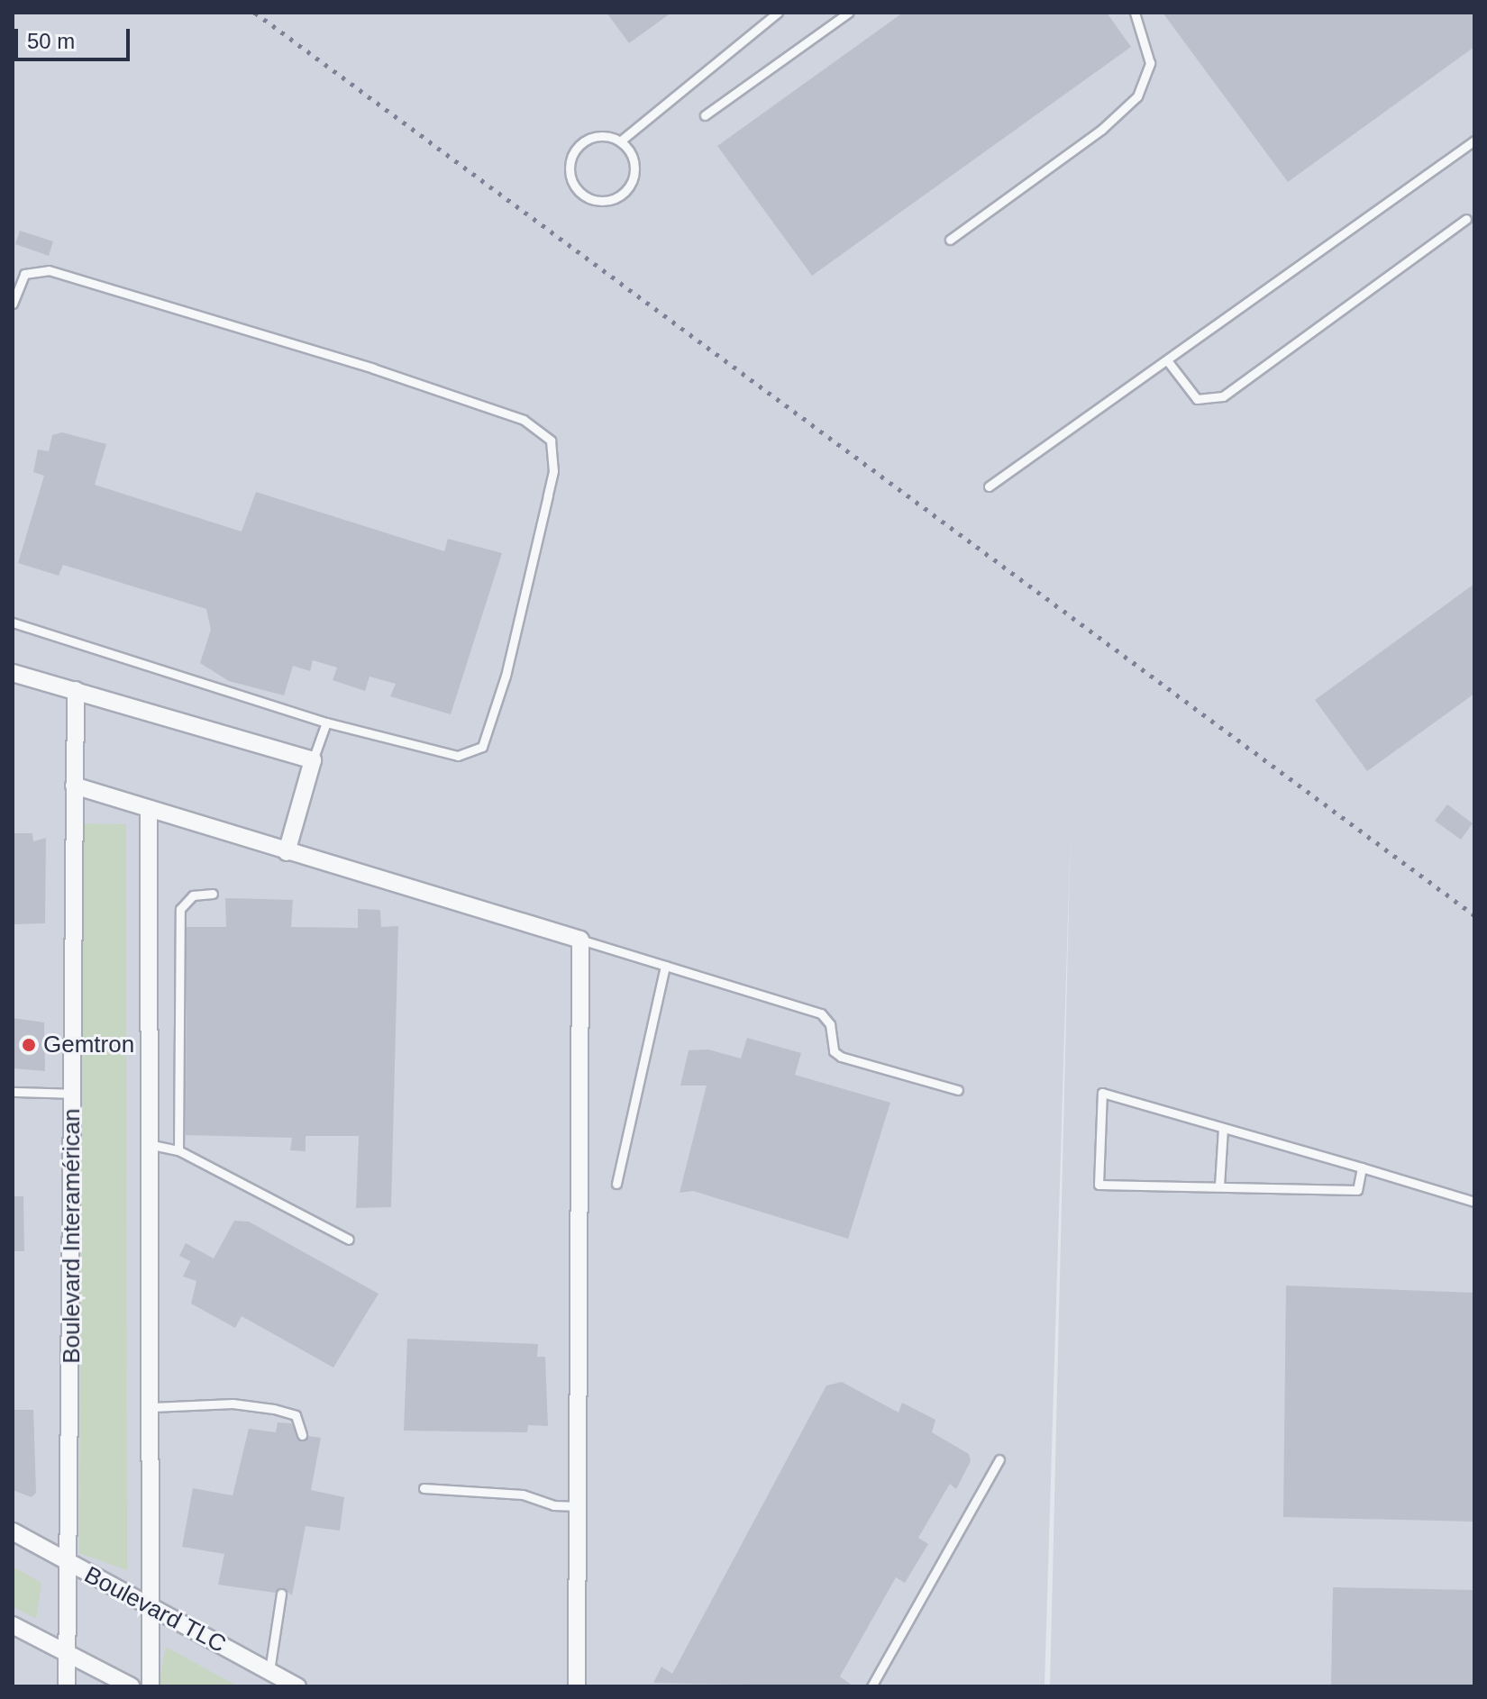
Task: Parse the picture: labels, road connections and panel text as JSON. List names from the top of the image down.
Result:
{
  "streets": {
    "street": ["Boulevard Interamérican", "Boulevard TLC"]
  },
  "crossings": [
    ["Boulevard Interamérican", "Boulevard TLC"]
  ],
  "places": ["Gemtron"],
  "scale_bar": "50 m"
}
